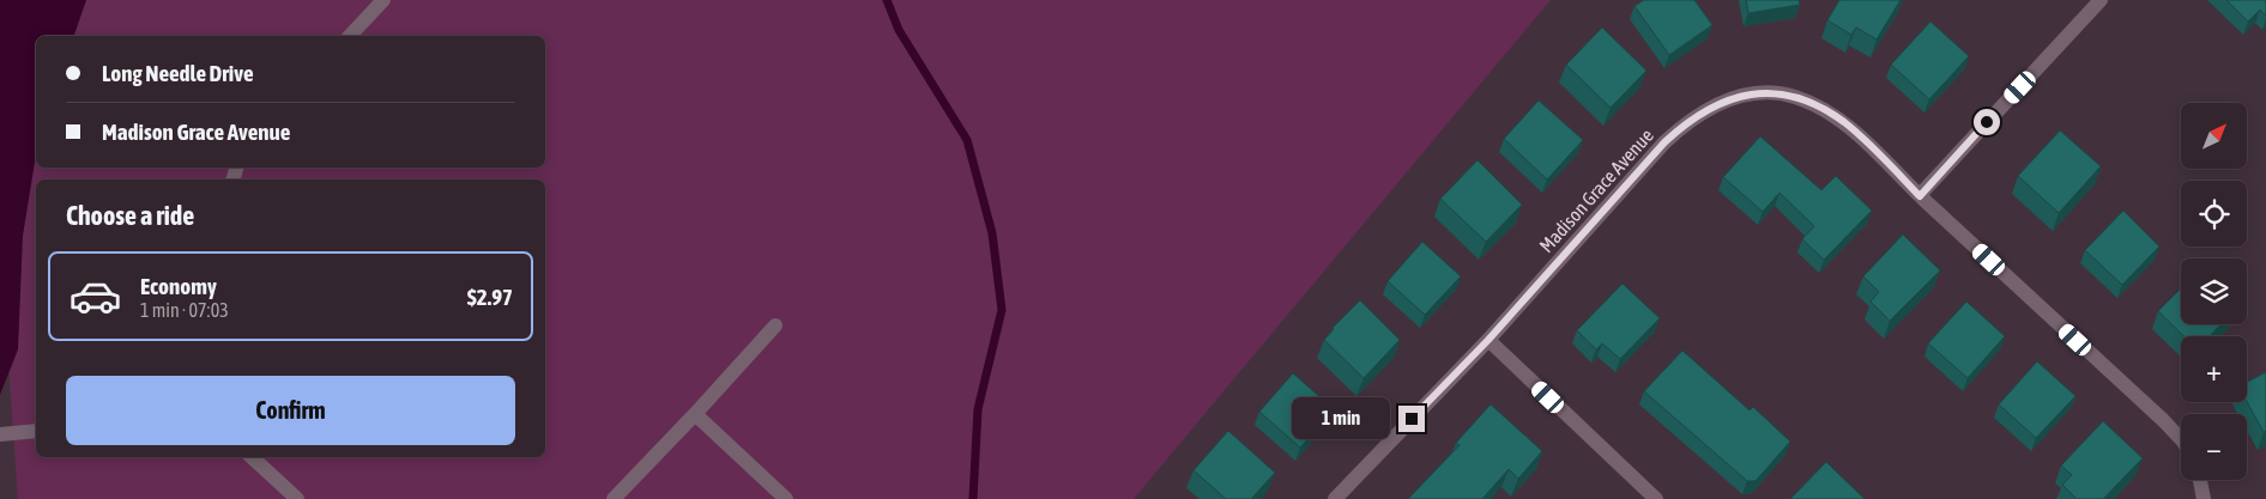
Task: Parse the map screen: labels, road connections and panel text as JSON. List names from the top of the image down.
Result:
{
  "streets": {
    "street": ["Madison Grace Avenue"]
  },
  "north": "top right",
  "page": {
    "banner": ["Long Needle Drive", "Madison Grace Avenue"],
    "map_buttons": ["+", "−"],
    "heading": "Choose a ride",
    "list": [
      {
        "name": "Economy",
        "note": "1 min · 07:03",
        "value": "$2.97"
      }
    ],
    "buttons": "Confirm",
    "bubble": "1 min"
  }
}
